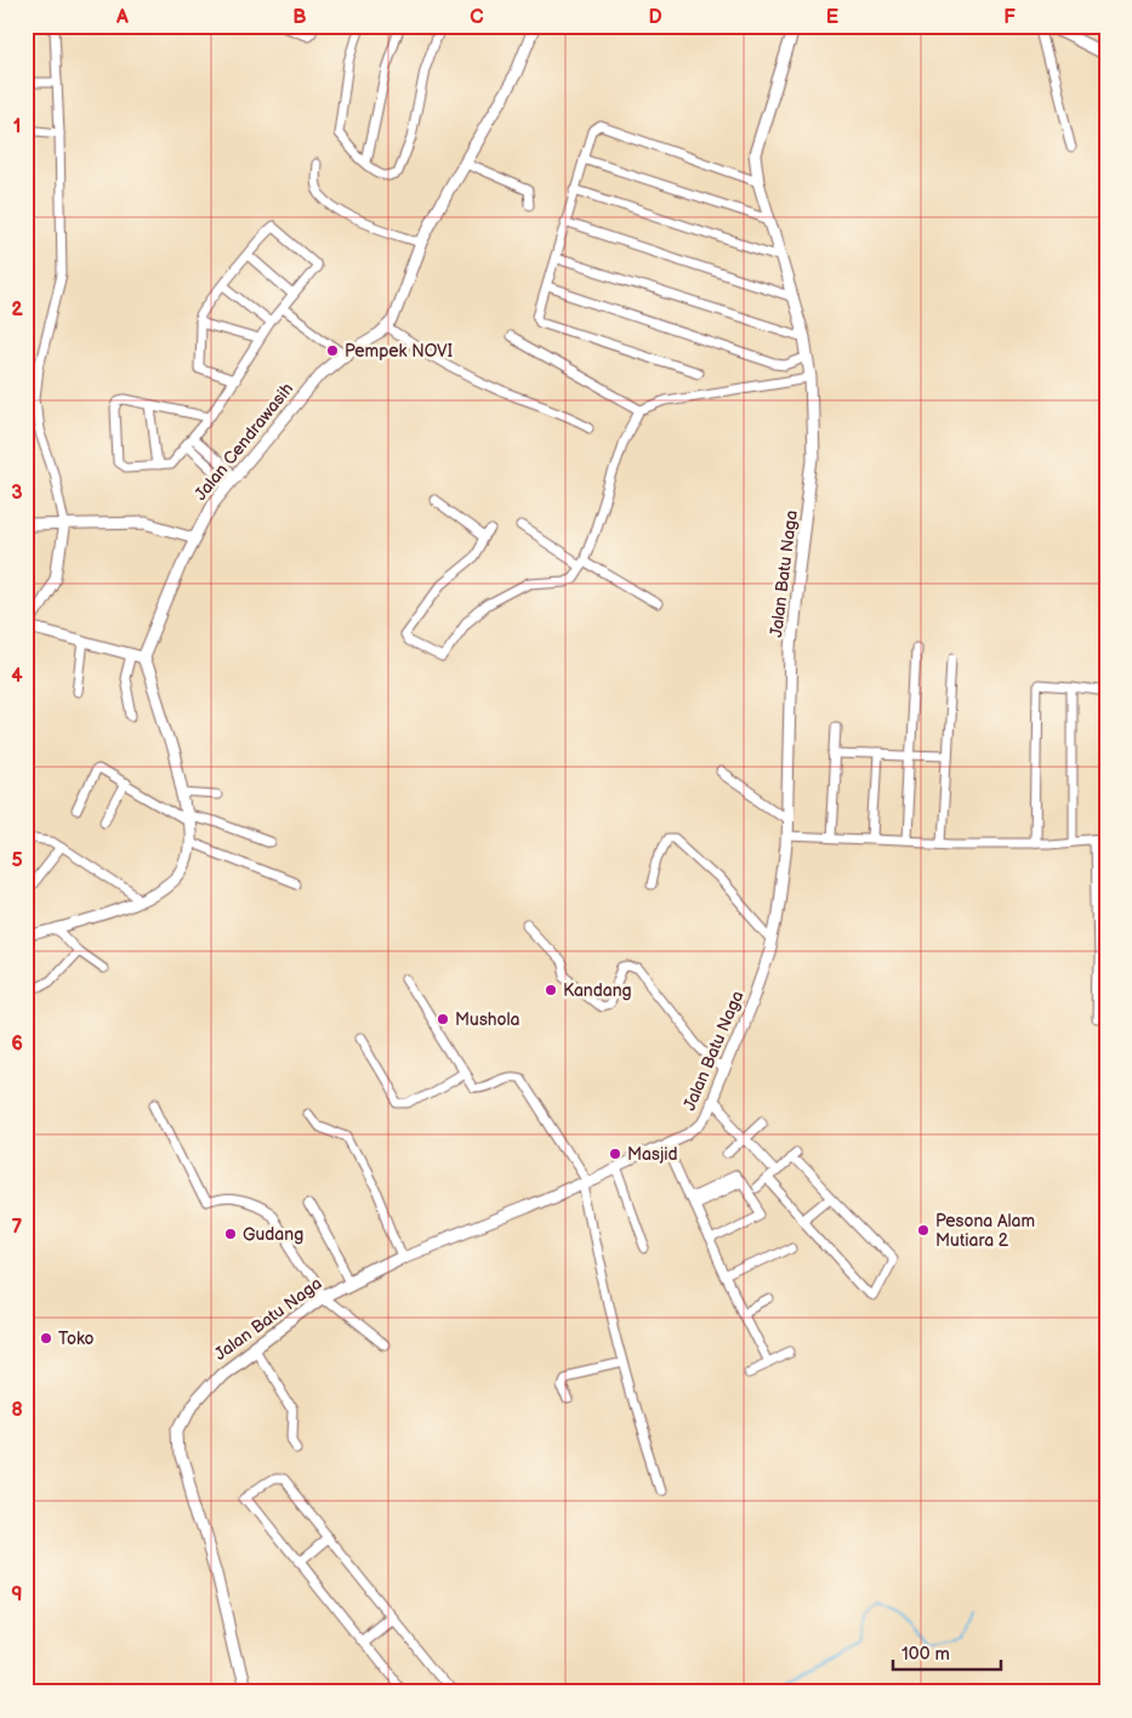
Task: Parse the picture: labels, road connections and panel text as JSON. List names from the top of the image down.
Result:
{
  "streets": {
    "street": ["Jalan Cendrawasih", "Jalan Batu Naga"]
  },
  "places": [
    "Pempek NOVI",
    "Kandang",
    "Mushola",
    "Masjid",
    "Pesona Alam Mutiara 2",
    "Gudang",
    "Toko"
  ],
  "scale_bar": "100 m",
  "grid": {
    "columns": [
      "A",
      "B",
      "C",
      "D",
      "E",
      "F"
    ],
    "rows": [
      "1",
      "2",
      "3",
      "4",
      "5",
      "6",
      "7",
      "8",
      "9"
    ]
  }
}
